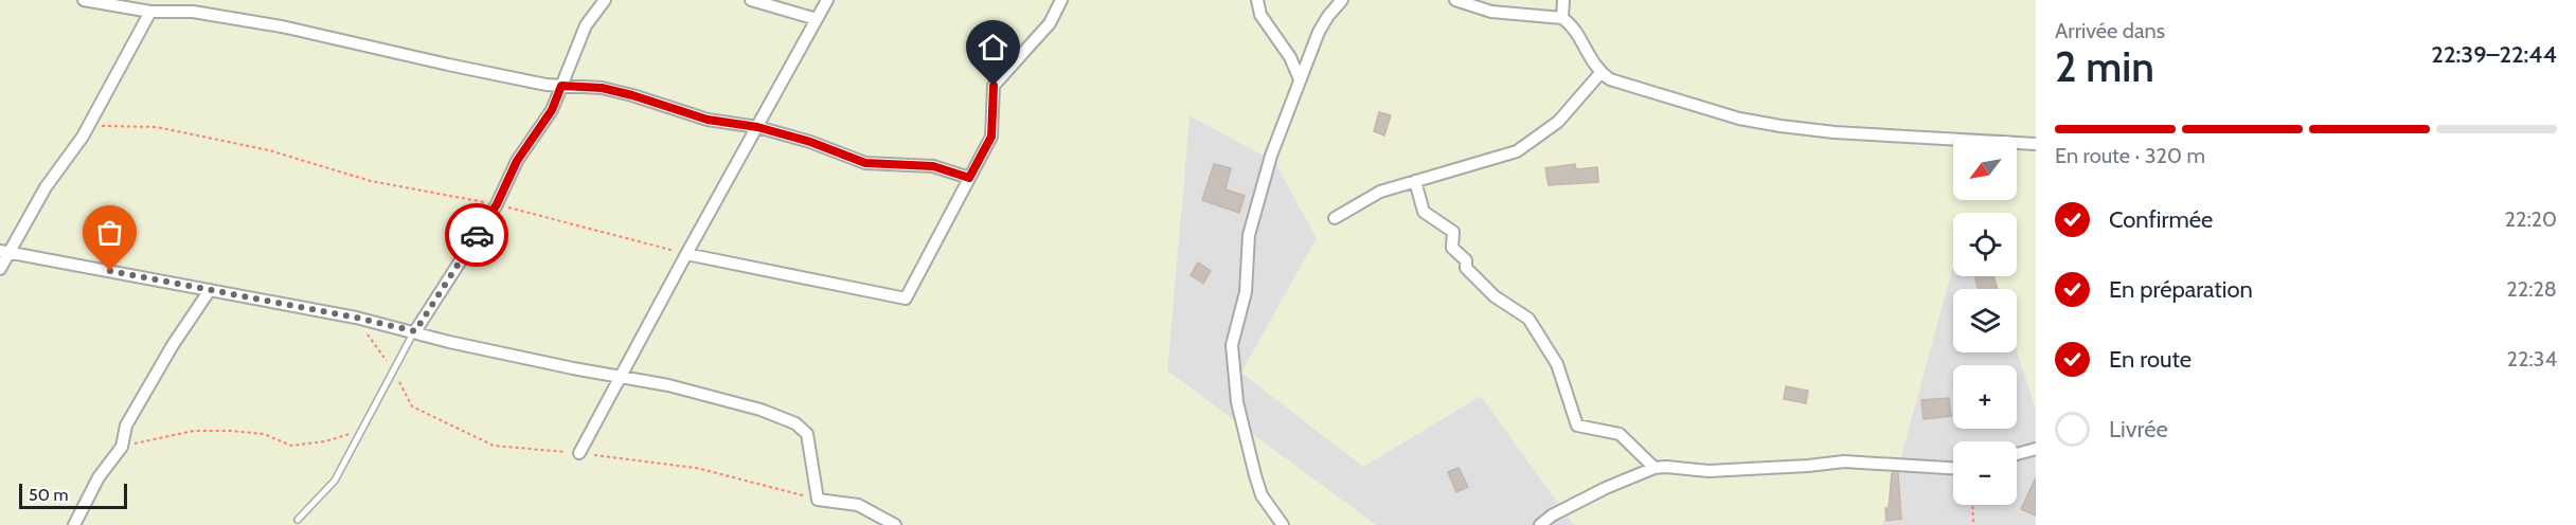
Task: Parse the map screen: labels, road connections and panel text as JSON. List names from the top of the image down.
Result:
{
  "scale_bar": "50 m",
  "north": "bottom left",
  "page": {
    "heading": ["2 min", "Arrivée dans", "22:39–22:44"],
    "bar": "En route · 320 m",
    "map_buttons": ["+", "−"],
    "list": [
      ["Confirmée", "22:20"],
      ["En préparation", "22:28"],
      ["En route", "22:34"],
      "Livrée"
    ],
    "scale": "50 m"
  }
}
